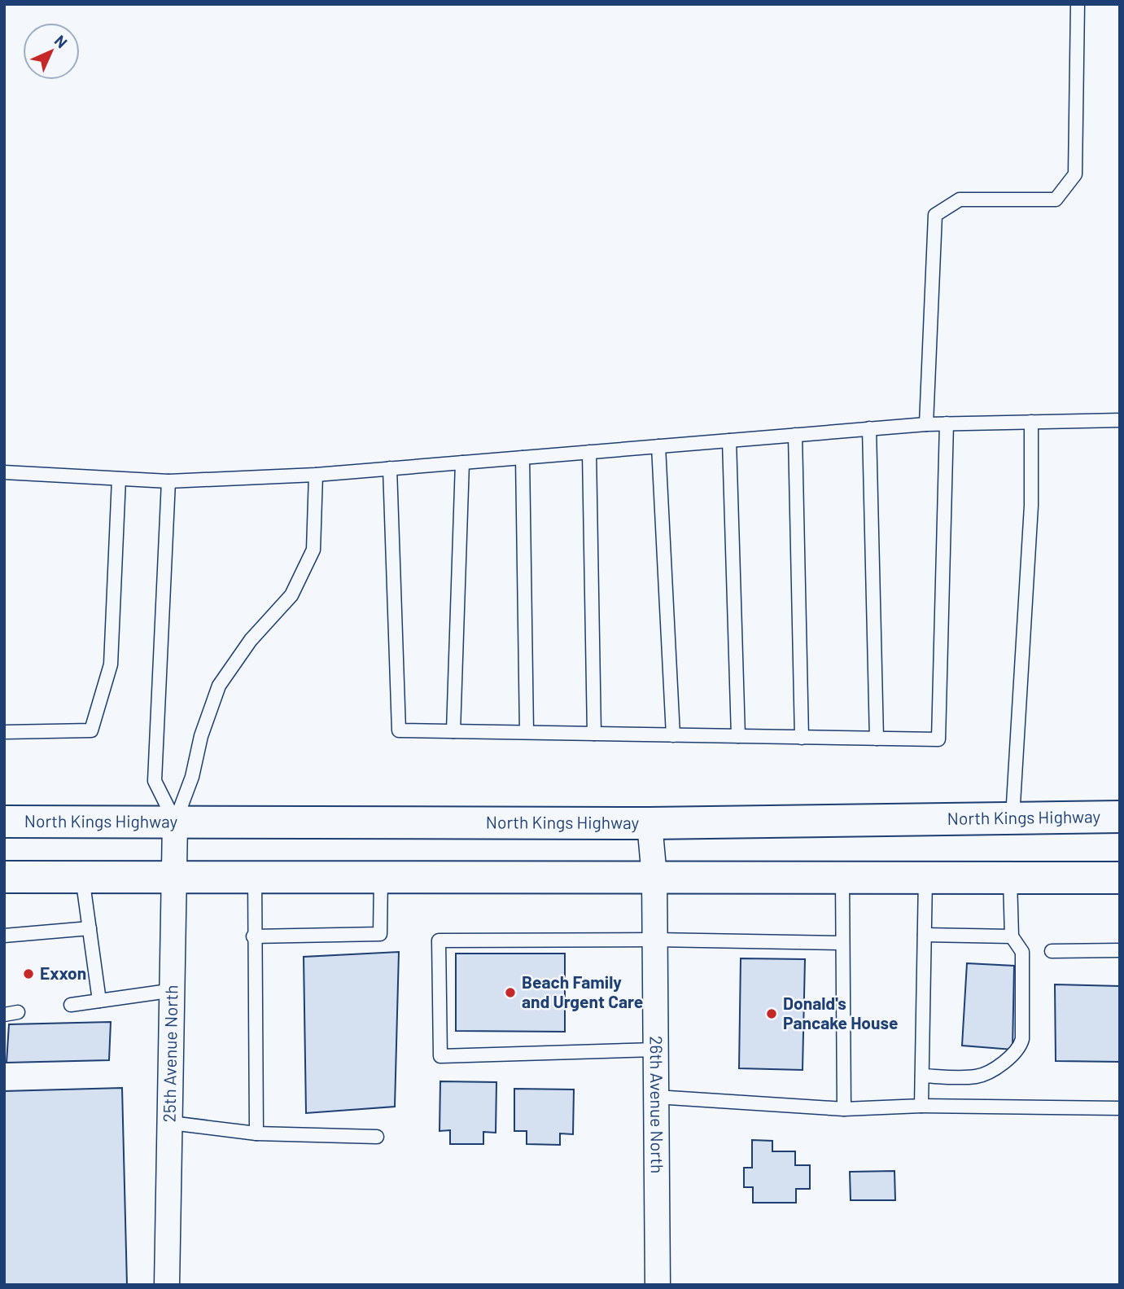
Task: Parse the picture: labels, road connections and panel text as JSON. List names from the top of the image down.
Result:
{
  "streets": {
    "main road": ["North Kings Highway"],
    "street": ["25th Avenue North", "26th Avenue North"]
  },
  "crossings": [
    ["North Kings Highway", "25th Avenue North"],
    ["North Kings Highway", "26th Avenue North"]
  ],
  "places": ["Exxon", "Beach Family and Urgent Care", "Donald's Pancake House"],
  "north": "top right"
}
